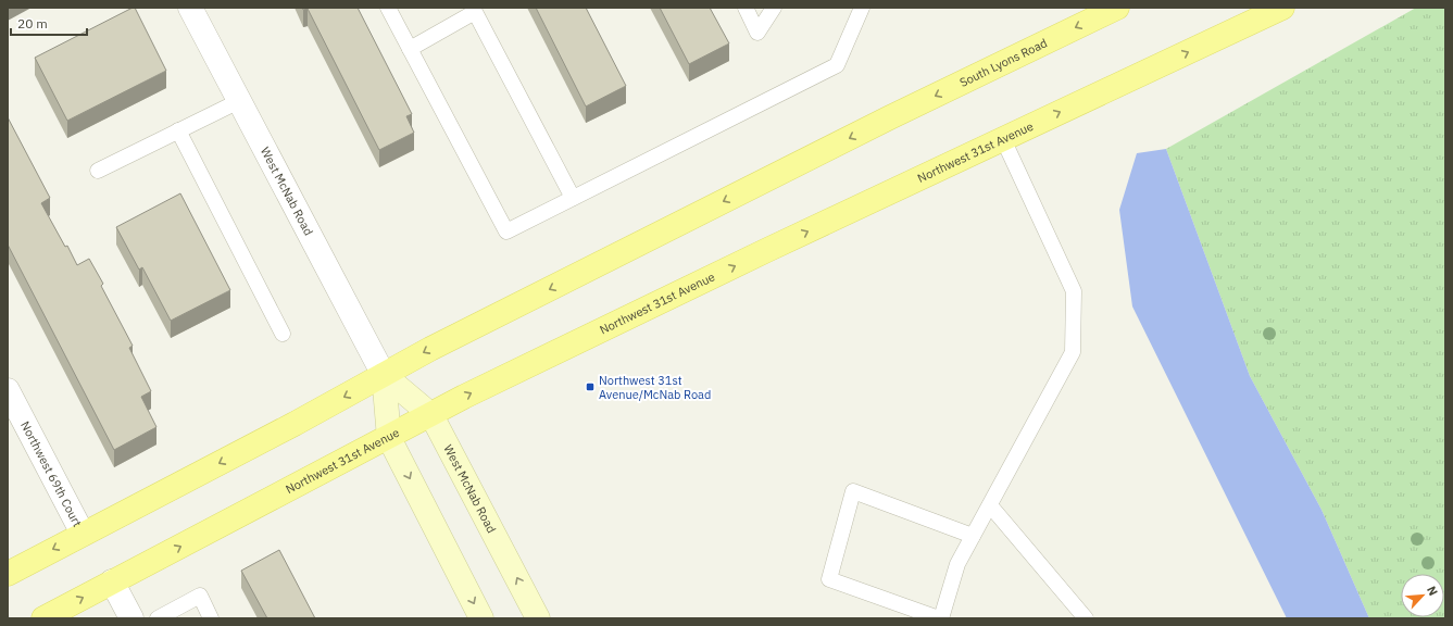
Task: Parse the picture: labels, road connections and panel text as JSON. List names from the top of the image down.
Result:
{
  "streets": {
    "main road": ["South Lyons Road", "Northwest 31st Avenue", "West McNab Road"],
    "street": ["Northwest 69th Court"]
  },
  "crossings": [
    ["South Lyons Road", "West McNab Road"],
    ["Northwest 31st Avenue", "West McNab Road"]
  ],
  "one_way": ["South Lyons Road", "Northwest 31st Avenue"],
  "places": {
    "transit": ["Northwest 31st Avenue/McNab Road"]
  },
  "scale_bar": "20 m",
  "north": "top right"
}
